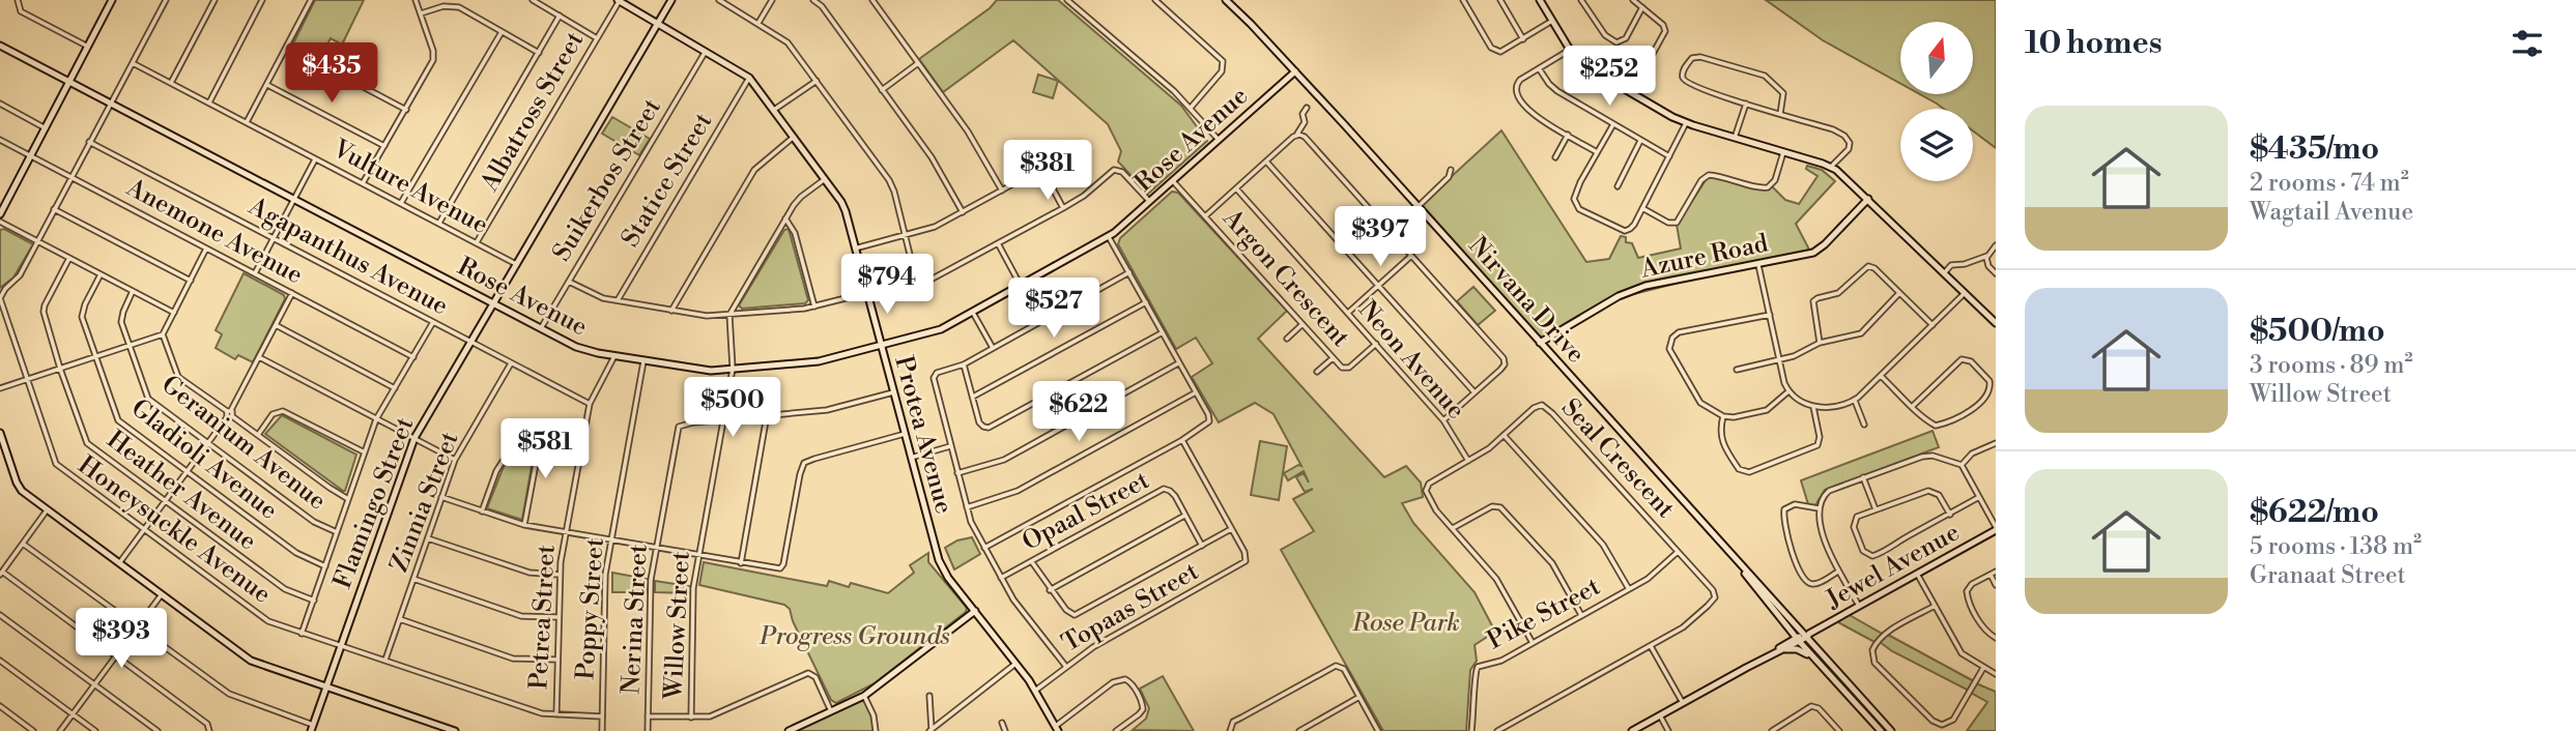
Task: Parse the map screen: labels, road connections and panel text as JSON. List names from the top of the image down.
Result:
{
  "streets": {
    "street": [
      "Albatross Street",
      "Rose Avenue",
      "Suikerbos Street",
      "Statice Street",
      "Vulture Avenue",
      "Anemone Avenue",
      "Agapanthus Avenue",
      "Azure Road",
      "Argon Crescent",
      "Nirvana Drive",
      "Neon Avenue",
      "Protea Avenue",
      "Geranium Avenue",
      "Seal Crescent",
      "Gladioli Avenue",
      "Heather Avenue",
      "Zinnia Street",
      "Flamingo Street",
      "Opaal Street",
      "Honeysuckle Avenue",
      "Jewel Avenue",
      "Topaas Street",
      "Poppy Street",
      "Pike Street",
      "Petrea Street",
      "Nerina Street",
      "Willow Street"
    ]
  },
  "crossings": [
    ["Albatross Street", "Vulture Avenue"],
    ["Albatross Street", "Protea Avenue"],
    ["Rose Avenue", "Suikerbos Street"],
    ["Rose Avenue", "Argon Crescent"],
    ["Rose Avenue", "Nirvana Drive"],
    ["Rose Avenue", "Protea Avenue"],
    ["Rose Avenue", "Flamingo Street"],
    ["Rose Avenue", "Honeysuckle Avenue"],
    ["Rose Avenue", "Poppy Street"],
    ["Rose Avenue", "Petrea Street"],
    ["Rose Avenue", "Willow Street"],
    ["Suikerbos Street", "Protea Avenue"],
    ["Statice Street", "Protea Avenue"],
    ["Vulture Avenue", "Flamingo Street"],
    ["Vulture Avenue", "Honeysuckle Avenue"],
    ["Anemone Avenue", "Honeysuckle Avenue"],
    ["Agapanthus Avenue", "Zinnia Street"],
    ["Agapanthus Avenue", "Flamingo Street"],
    ["Agapanthus Avenue", "Honeysuckle Avenue"],
    ["Agapanthus Avenue", "Petrea Street"],
    ["Azure Road", "Nirvana Drive"],
    ["Argon Crescent", "Neon Avenue"],
    ["Nirvana Drive", "Jewel Avenue"],
    ["Neon Avenue", "Seal Crescent"],
    ["Protea Avenue", "Flamingo Street"],
    ["Protea Avenue", "Topaas Street"],
    ["Protea Avenue", "Nerina Street"],
    ["Seal Crescent", "Pike Street"],
    ["Zinnia Street", "Honeysuckle Avenue"],
    ["Flamingo Street", "Honeysuckle Avenue"],
    ["Honeysuckle Avenue", "Poppy Street"],
    ["Honeysuckle Avenue", "Petrea Street"],
    ["Nerina Street", "Willow Street"]
  ],
  "parks": ["Rose Park", "Progress Grounds"],
  "north": "top",
  "page": {
    "heading": "10 homes",
    "price": [
      "$435",
      "$252",
      "$381",
      "$397",
      "$794",
      "$527",
      "$500",
      "$622",
      "$581",
      "$393"
    ],
    "list": [
      {
        "name": "$435/mo",
        "note": "2 rooms · 74 m² · Wagtail Avenue"
      },
      {
        "name": "$500/mo",
        "note": "3 rooms · 89 m² · Willow Street"
      },
      {
        "name": "$622/mo",
        "note": "5 rooms · 138 m² · Granaat Street"
      }
    ]
  }
}
